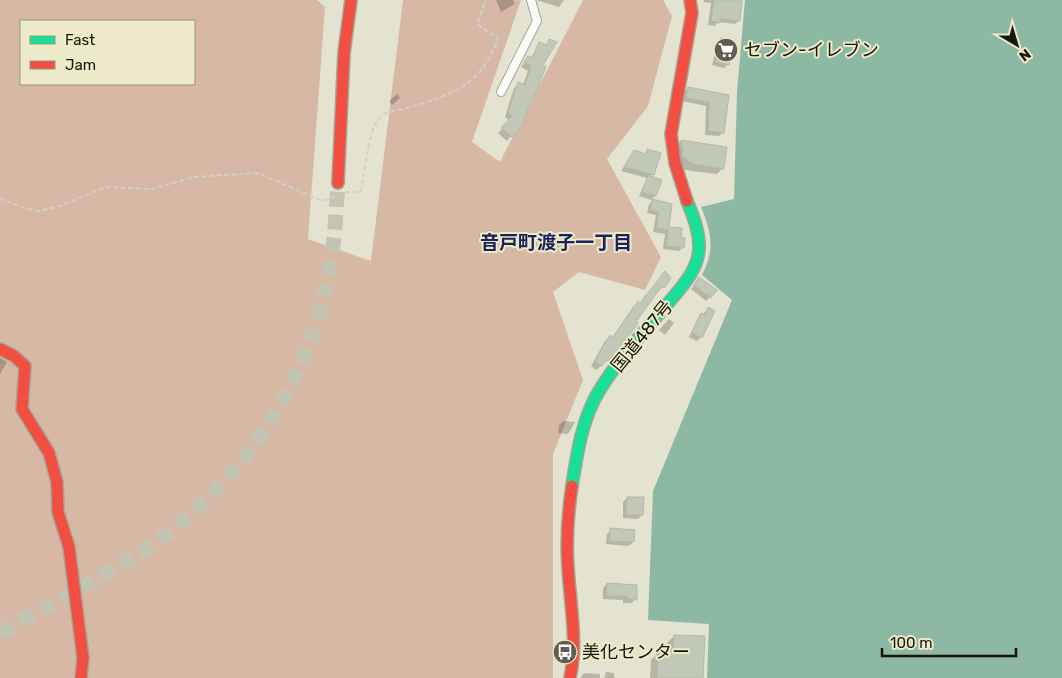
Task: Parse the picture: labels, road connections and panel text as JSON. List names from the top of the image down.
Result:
{
  "streets": {
    "main road": ["国道487号"]
  },
  "districts": ["音戸町渡子一丁目"],
  "places": {
    "supermarket": ["セブン-イレブン"],
    "bus stop": ["美化センター"]
  },
  "legend": ["Fast", "Jam"],
  "scale_bar": "100 m",
  "north": "bottom right"
}
